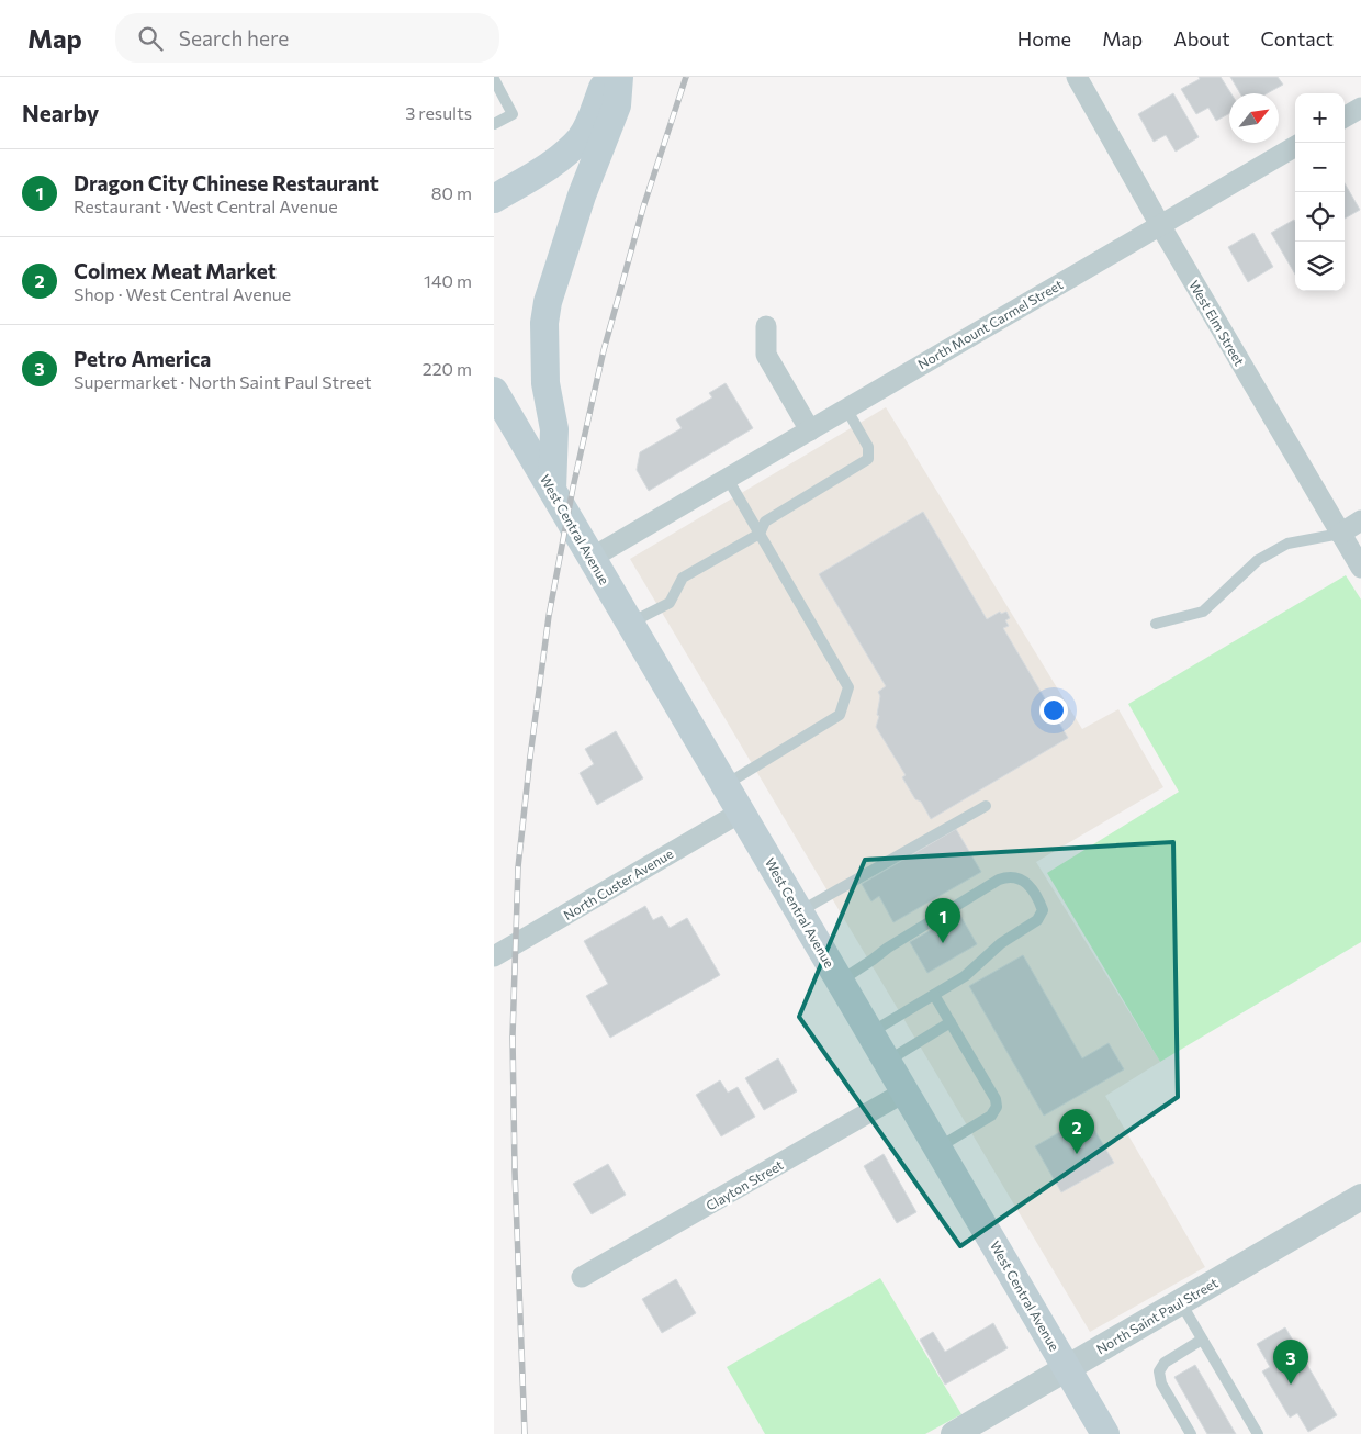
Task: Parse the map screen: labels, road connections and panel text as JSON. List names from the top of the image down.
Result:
{
  "streets": {
    "main road": ["West Central Avenue"],
    "street": [
      "West Elm Street",
      "North Mount Carmel Street",
      "North Custer Avenue",
      "Clayton Street",
      "North Saint Paul Street"
    ]
  },
  "crossings": [
    ["West Elm Street", "North Mount Carmel Street"],
    ["North Mount Carmel Street", "West Central Avenue"],
    ["West Central Avenue", "North Custer Avenue"],
    ["West Central Avenue", "Clayton Street"],
    ["West Central Avenue", "North Saint Paul Street"]
  ],
  "north": "top right",
  "page": {
    "header": "Map",
    "search": "Search here",
    "nav": [
      "Home",
      "Map",
      "About",
      "Contact"
    ],
    "heading": ["Nearby", "3 results"],
    "map_buttons": ["+", "−"],
    "list": [
      {
        "mark": "1",
        "name": "Dragon City Chinese Restaurant",
        "note": "Restaurant · West Central Avenue",
        "value": "80 m"
      },
      {
        "mark": "2",
        "name": "Colmex Meat Market",
        "note": "Shop · West Central Avenue",
        "value": "140 m"
      },
      {
        "mark": "3",
        "name": "Petro America",
        "note": "Supermarket · North Saint Paul Street",
        "value": "220 m"
      }
    ],
    "pins": ["1", "2", "3"]
  }
}
